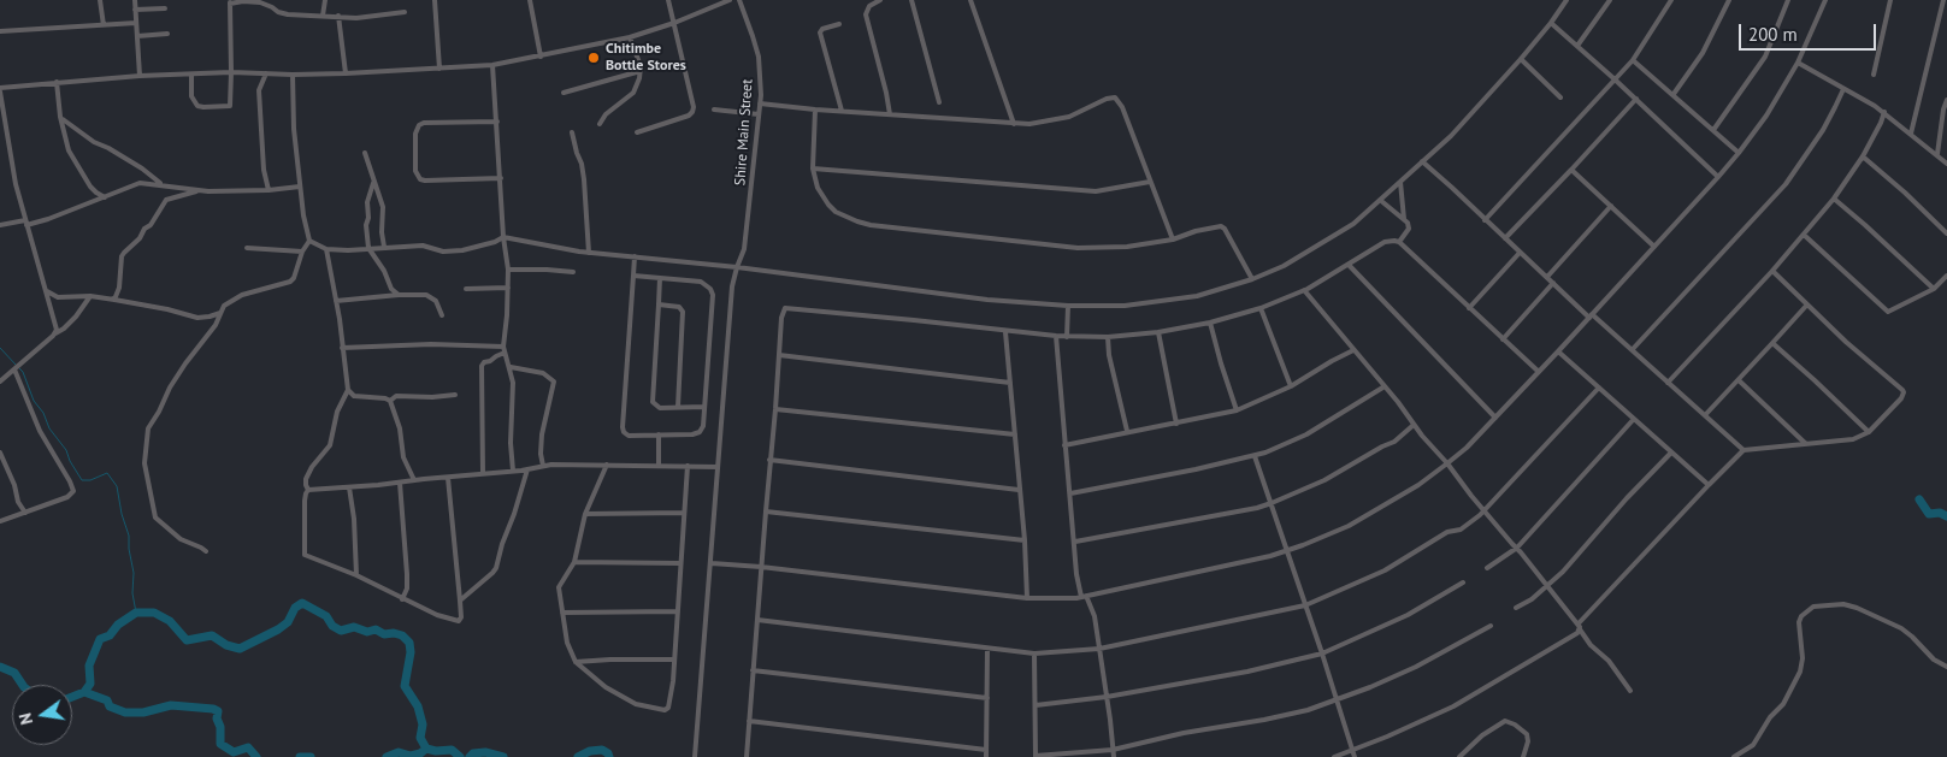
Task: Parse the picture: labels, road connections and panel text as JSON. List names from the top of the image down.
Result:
{
  "streets": {
    "street": ["Shire Main Street"]
  },
  "places": ["Chitimbe Bottle Stores"],
  "scale_bar": "200 m",
  "north": "left"
}
